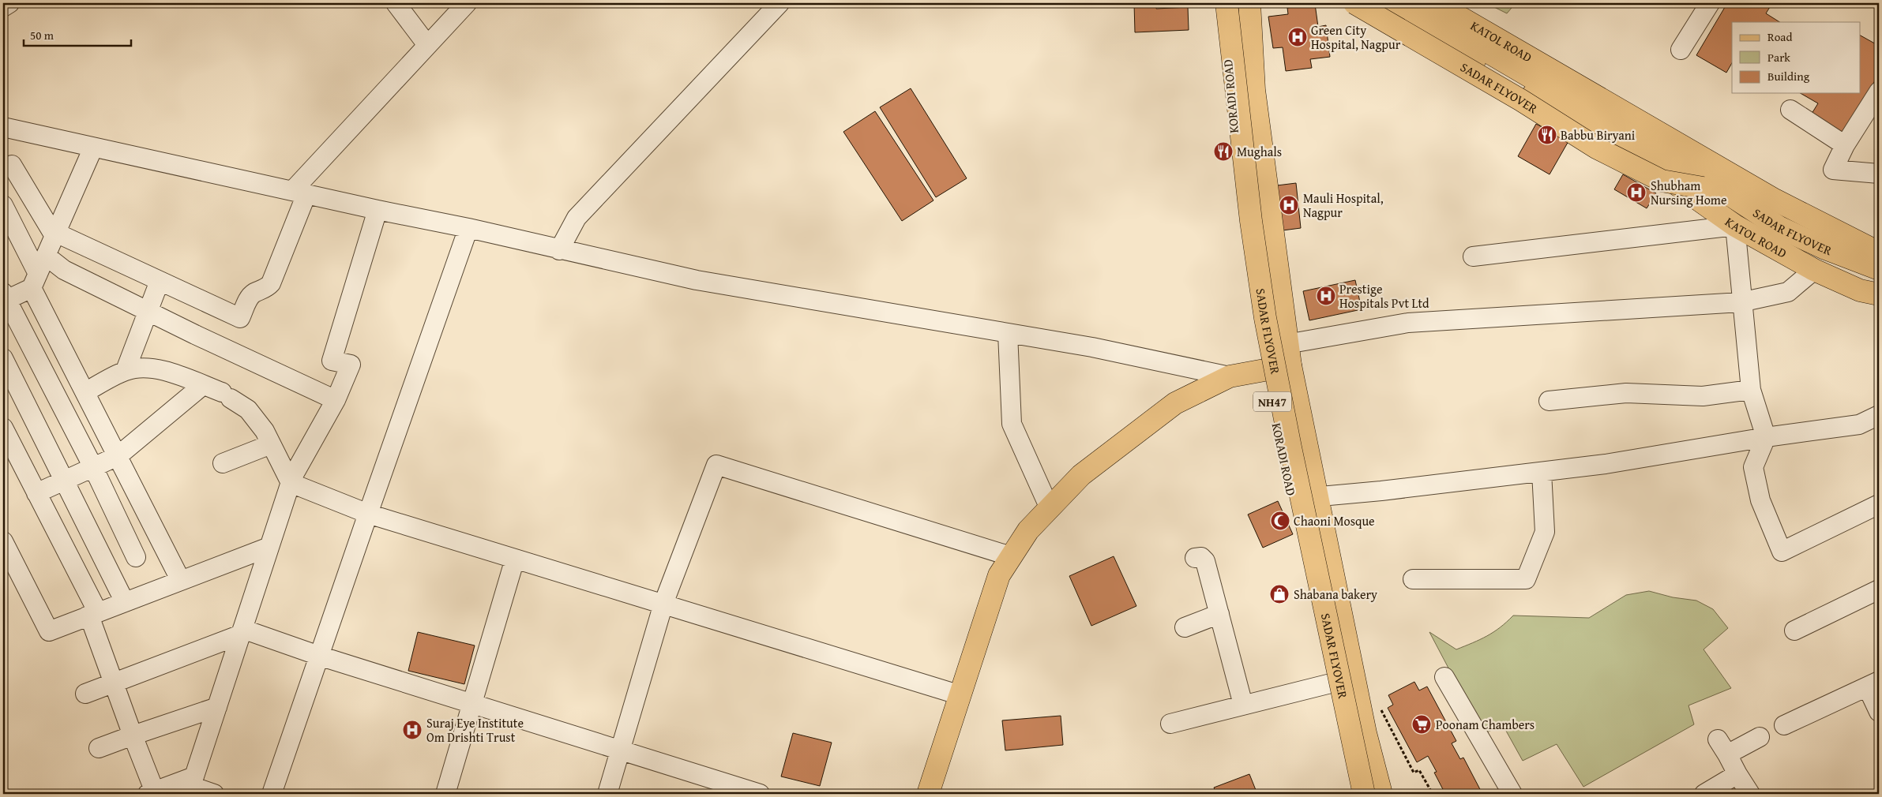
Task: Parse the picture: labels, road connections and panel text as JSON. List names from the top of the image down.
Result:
{
  "streets": {
    "main road": [
      "KATOL ROAD",
      "SADAR FLYOVER",
      "KORADI ROAD",
      "NH47"
    ]
  },
  "places": {
    "hospital": [
      "Green City Hospital, Nagpur",
      "Shubham Nursing Home",
      "Mauli Hospital, Nagpur",
      "Prestige Hospitals Pvt Ltd",
      "Suraj Eye Institute Om Drishti Trust"
    ],
    "restaurant": ["Babbu Biryani", "Mughals"],
    "mosque": ["Chaoni Mosque"],
    "shop": ["Shabana bakery"],
    "supermarket": ["Poonam Chambers"]
  },
  "legend": ["Road", "Park", "Building"],
  "scale_bar": "50 m"
}
